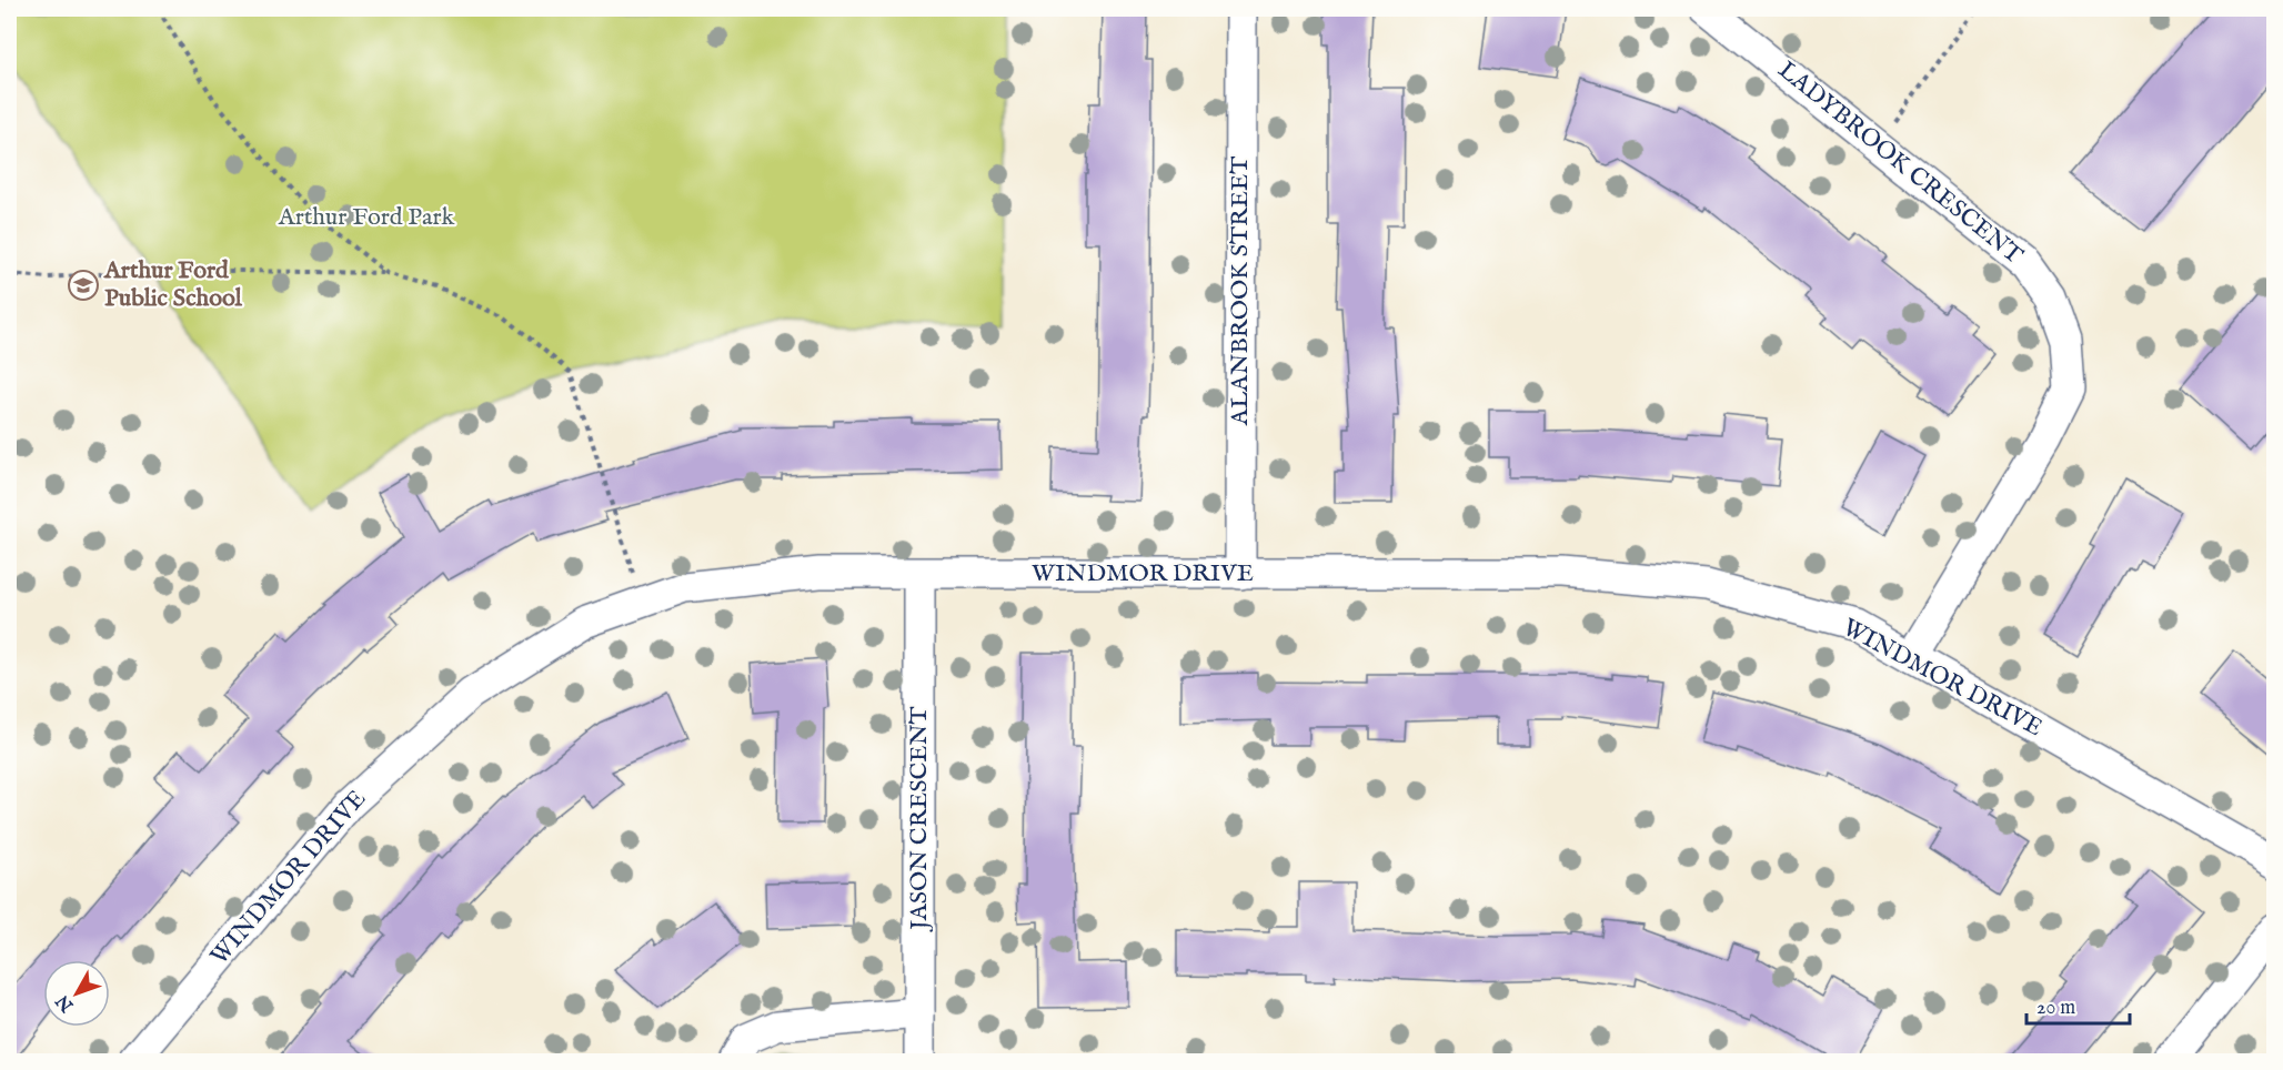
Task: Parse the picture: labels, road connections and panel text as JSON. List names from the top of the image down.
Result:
{
  "streets": {
    "street": [
      "LADYBROOK CRESCENT",
      "ALANBROOK STREET",
      "WINDMOR DRIVE",
      "JASON CRESCENT"
    ]
  },
  "crossings": [
    ["LADYBROOK CRESCENT", "WINDMOR DRIVE"],
    ["ALANBROOK STREET", "WINDMOR DRIVE"],
    ["WINDMOR DRIVE", "JASON CRESCENT"]
  ],
  "parks": ["Arthur Ford Park"],
  "places": {
    "school or university": ["Arthur Ford Public School"]
  },
  "scale_bar": "20 m",
  "north": "bottom left"
}
